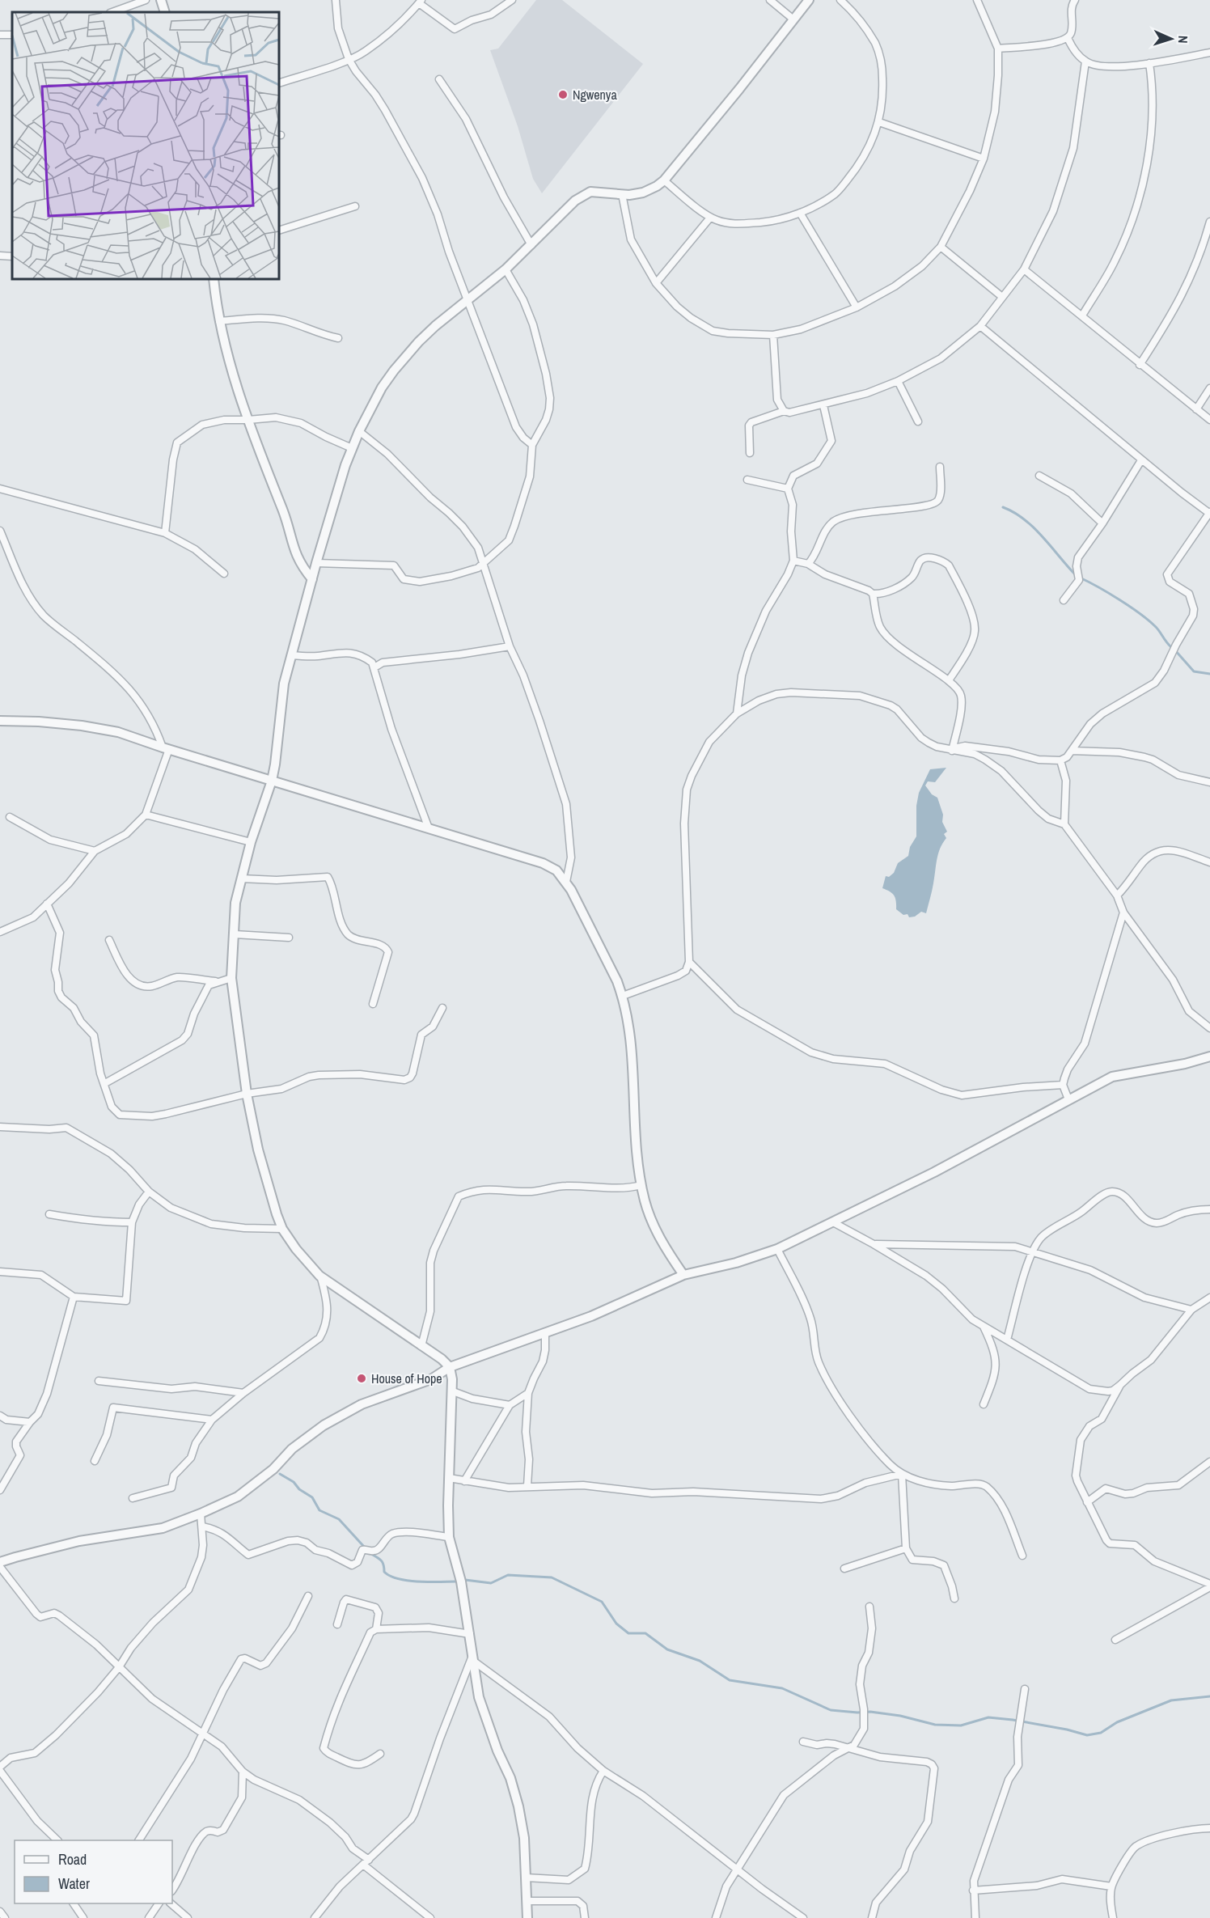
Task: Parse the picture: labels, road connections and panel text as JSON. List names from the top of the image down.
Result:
{
  "places": ["Ngwenya", "House of Hope"],
  "legend": ["Road", "Water"],
  "north": "right"
}
